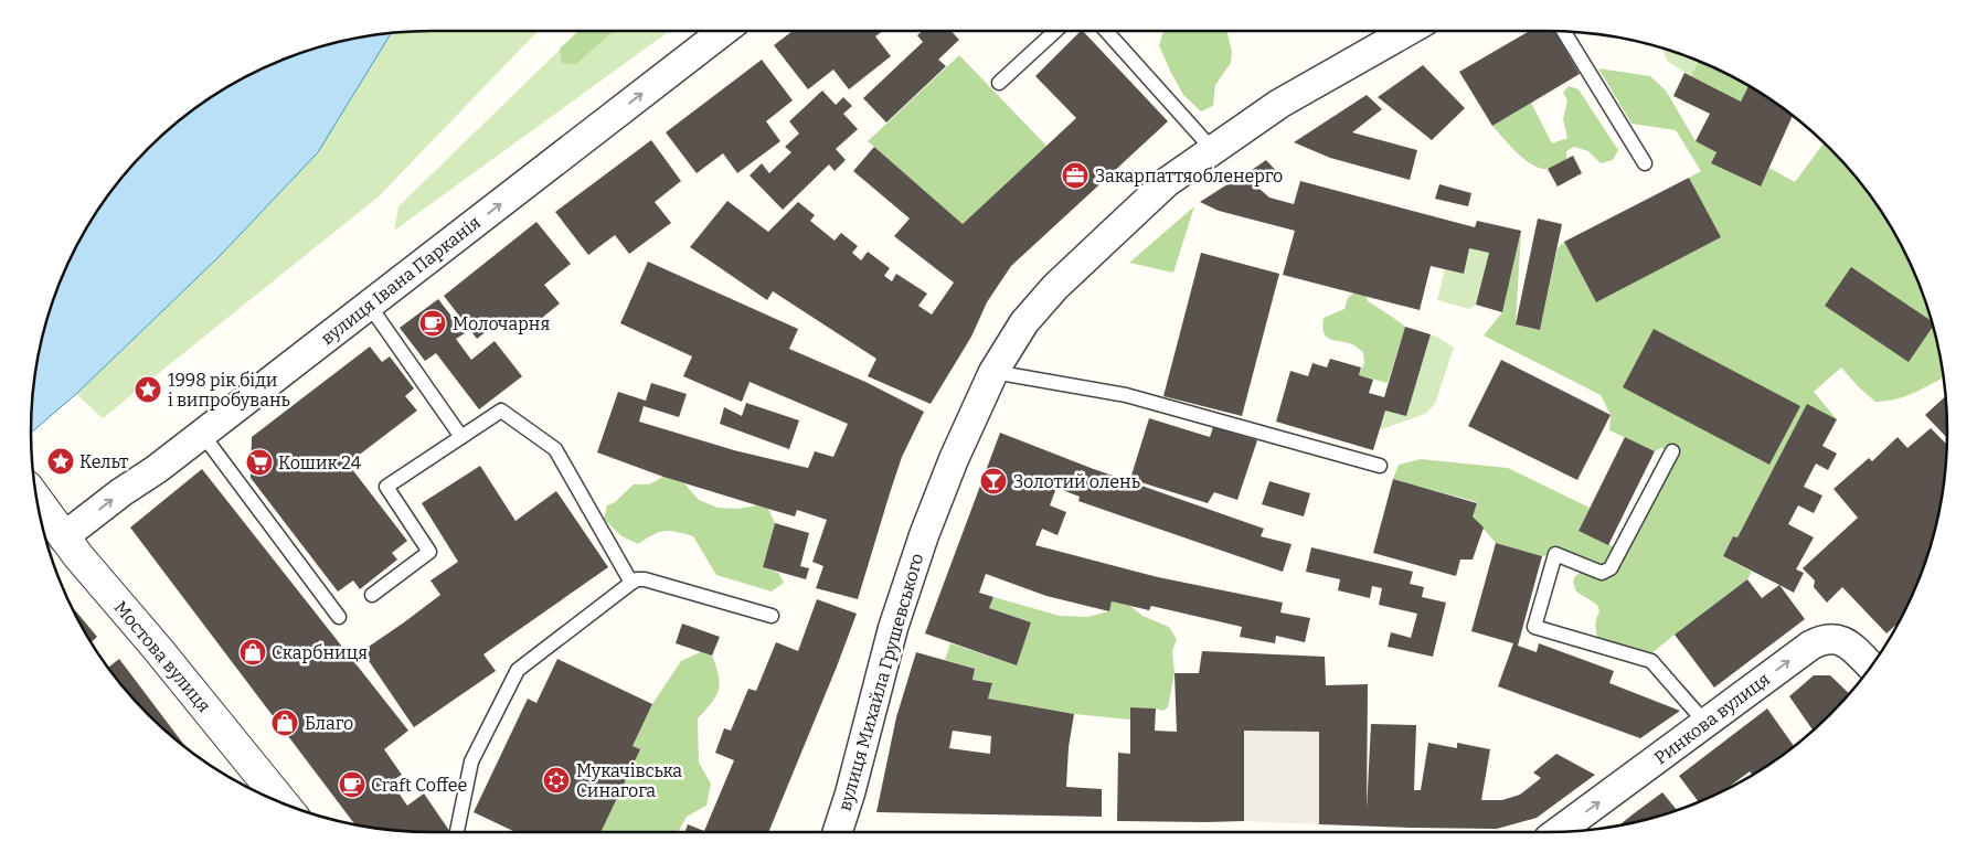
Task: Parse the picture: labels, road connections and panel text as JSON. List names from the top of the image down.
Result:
{
  "streets": {
    "street": [
      "вулиця Івана Парканія",
      "Мостова вулиця",
      "вулиця Михайла Грушевського",
      "Ринкова вулиця"
    ]
  },
  "crossings": [
    ["вулиця Івана Парканія", "Мостова вулиця"]
  ],
  "one_way": ["вулиця Івана Парканія", "Ринкова вулиця"],
  "places": {
    "office": ["Закарпаттяобленерго"],
    "cafe": ["Молочарня", "Craft Coffee"],
    "place": ["1998 рік біди і випробувань", "Кельт"],
    "supermarket": ["Кошик 24"],
    "bar": ["Золотий олень"],
    "shop": ["Скарбниця", "Благо"],
    "synagogue": ["Мукачівська Синагога"]
  }
}
